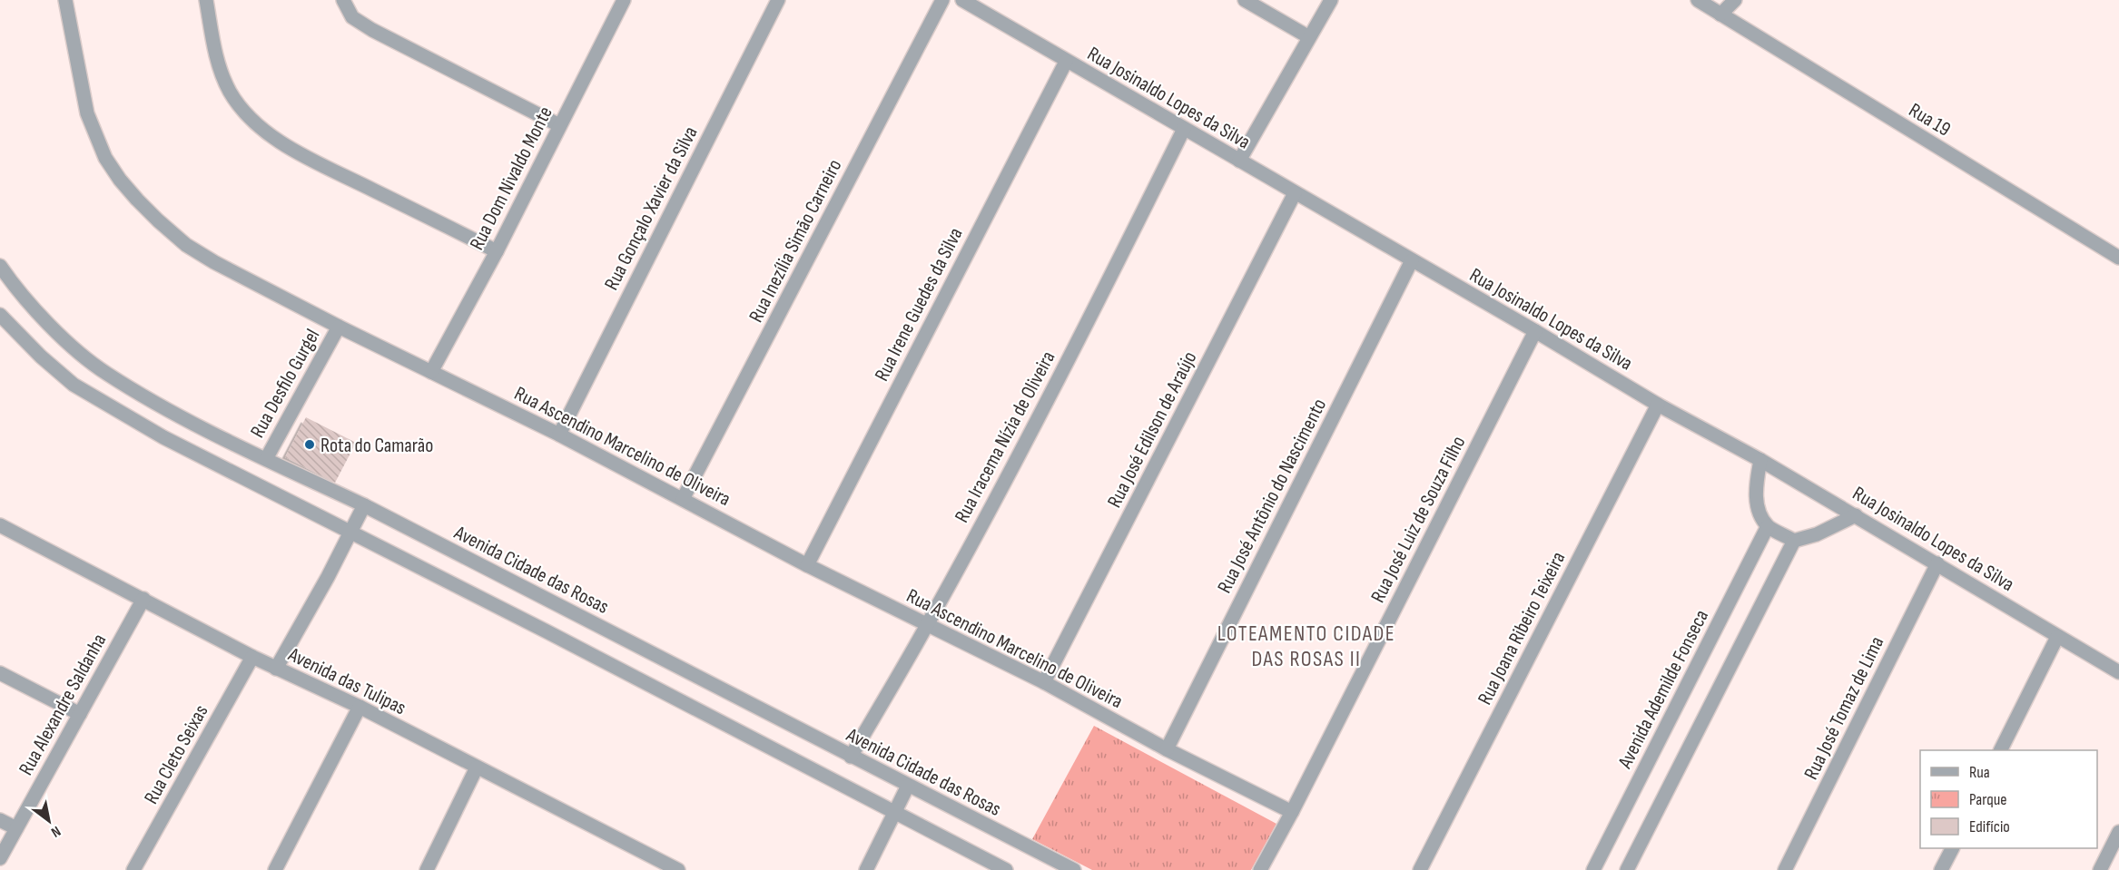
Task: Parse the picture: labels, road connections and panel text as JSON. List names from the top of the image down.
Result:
{
  "streets": {
    "street": [
      "Rua Josinaldo Lopes da Silva",
      "Rua 19",
      "Rua Dom Nivaldo Monte",
      "Rua Gonçalo Xavier da Silva",
      "Rua Inezília Simão Carneiro",
      "Rua Irene Guedes da Silva",
      "Rua Desfilo Gurgel",
      "Rua José Edilson de Araújo",
      "Rua Iracema Nízia de Oliveira",
      "Rua Ascendino Marcelino de Oliveira",
      "Rua José Antônio do Nascimento",
      "Rua José Luiz de Souza Filho",
      "Avenida Cidade das Rosas",
      "Rua Joana Ribeiro Teixeira",
      "Avenida das Tulipas",
      "Avenida Ademilde Fonseca",
      "Rua Alexandre Saldanha",
      "Rua José Tomaz de Lima",
      "Rua Cleto Seixas"
    ]
  },
  "crossings": [
    ["Rua Josinaldo Lopes da Silva", "Rua Irene Guedes da Silva"],
    ["Rua Josinaldo Lopes da Silva", "Rua José Edilson de Araújo"],
    ["Rua Josinaldo Lopes da Silva", "Rua Iracema Nízia de Oliveira"],
    ["Rua Josinaldo Lopes da Silva", "Rua José Antônio do Nascimento"],
    ["Rua Josinaldo Lopes da Silva", "Rua José Luiz de Souza Filho"],
    ["Rua Josinaldo Lopes da Silva", "Rua Joana Ribeiro Teixeira"],
    ["Rua Josinaldo Lopes da Silva", "Rua José Tomaz de Lima"],
    ["Rua Dom Nivaldo Monte", "Rua Ascendino Marcelino de Oliveira"],
    ["Rua Gonçalo Xavier da Silva", "Rua Ascendino Marcelino de Oliveira"],
    ["Rua Inezília Simão Carneiro", "Rua Ascendino Marcelino de Oliveira"],
    ["Rua Irene Guedes da Silva", "Rua Ascendino Marcelino de Oliveira"],
    ["Rua Desfilo Gurgel", "Rua Ascendino Marcelino de Oliveira"],
    ["Rua Desfilo Gurgel", "Avenida Cidade das Rosas"],
    ["Rua José Edilson de Araújo", "Rua Ascendino Marcelino de Oliveira"],
    ["Rua Iracema Nízia de Oliveira", "Rua Ascendino Marcelino de Oliveira"],
    ["Rua Iracema Nízia de Oliveira", "Avenida Cidade das Rosas"],
    ["Rua Ascendino Marcelino de Oliveira", "Rua José Antônio do Nascimento"],
    ["Rua Ascendino Marcelino de Oliveira", "Rua José Luiz de Souza Filho"],
    ["Avenida das Tulipas", "Rua Alexandre Saldanha"],
    ["Avenida das Tulipas", "Rua Cleto Seixas"]
  ],
  "districts": ["LOTEAMENTO CIDADE DAS ROSAS II"],
  "places": ["Rota do Camarão"],
  "legend": ["Rua", "Parque", "Edifício"],
  "north": "bottom right"
}
